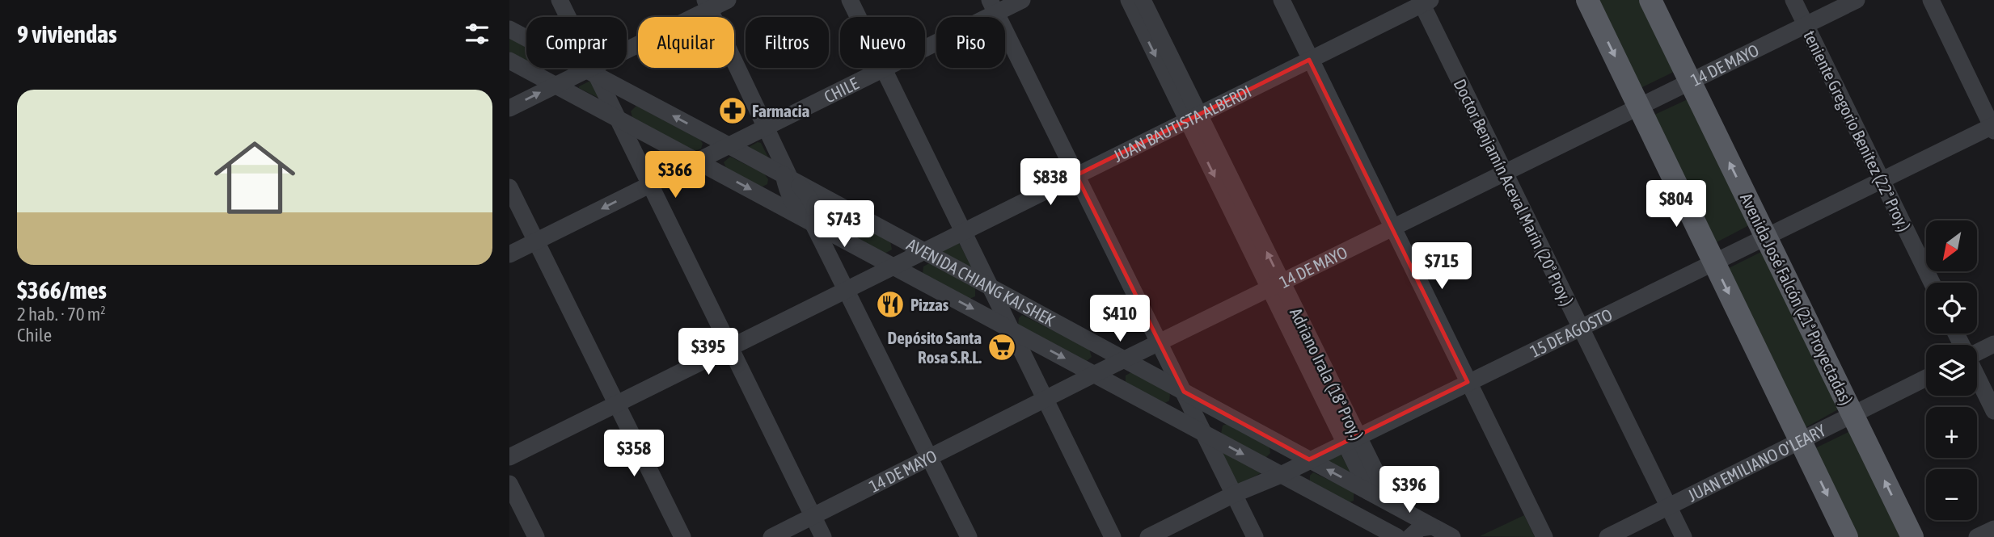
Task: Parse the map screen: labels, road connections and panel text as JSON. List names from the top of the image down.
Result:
{
  "streets": {
    "main road": ["Avenida José Falcón (21ª Proyectadas)"],
    "street": [
      "14 DE MAYO",
      "CHILE",
      "JUAN BAUTISTA ALBERDI",
      "teniente Gregorio Benitez (22ª Proy.)",
      "Doctor Benjamín Aceval Marin (20ª Proy.)",
      "AVENIDA CHIANG KAI SHEK",
      "15 DE AGOSTO",
      "Adriano Irala (18ª Proy.)",
      "JUAN EMILIANO O'LEARY"
    ]
  },
  "crossings": [
    ["14 DE MAYO", "teniente Gregorio Benitez (22ª Proy.)"],
    ["14 DE MAYO", "Doctor Benjamín Aceval Marin (20ª Proy.)"],
    ["14 DE MAYO", "AVENIDA CHIANG KAI SHEK"],
    ["14 DE MAYO", "Avenida José Falcón (21ª Proyectadas)"],
    ["14 DE MAYO", "Adriano Irala (18ª Proy.)"],
    ["CHILE", "AVENIDA CHIANG KAI SHEK"],
    ["JUAN BAUTISTA ALBERDI", "Doctor Benjamín Aceval Marin (20ª Proy.)"],
    ["JUAN BAUTISTA ALBERDI", "AVENIDA CHIANG KAI SHEK"],
    ["JUAN BAUTISTA ALBERDI", "Adriano Irala (18ª Proy.)"],
    ["teniente Gregorio Benitez (22ª Proy.)", "15 DE AGOSTO"],
    ["Doctor Benjamín Aceval Marin (20ª Proy.)", "15 DE AGOSTO"],
    ["Doctor Benjamín Aceval Marin (20ª Proy.)", "JUAN EMILIANO O'LEARY"],
    ["AVENIDA CHIANG KAI SHEK", "15 DE AGOSTO"],
    ["AVENIDA CHIANG KAI SHEK", "Adriano Irala (18ª Proy.)"],
    ["Avenida José Falcón (21ª Proyectadas)", "15 DE AGOSTO"],
    ["Avenida José Falcón (21ª Proyectadas)", "JUAN EMILIANO O'LEARY"],
    ["15 DE AGOSTO", "Adriano Irala (18ª Proy.)"]
  ],
  "places": {
    "pharmacy": ["Farmacia"],
    "restaurant": ["Pizzas"],
    "supermarket": ["Depósito Santa Rosa S.R.L."]
  },
  "north": "bottom left",
  "page": {
    "heading": "9 viviendas",
    "chip": [
      "Comprar",
      "Alquilar",
      "Filtros",
      "Nuevo",
      "Piso"
    ],
    "list": [
      {
        "name": "$366/mes",
        "note": "2 hab. · 70 m² · Chile"
      }
    ],
    "price": [
      "$366",
      "$838",
      "$804",
      "$743",
      "$715",
      "$410",
      "$395",
      "$358",
      "$396"
    ],
    "map_buttons": ["+", "−"]
  }
}
